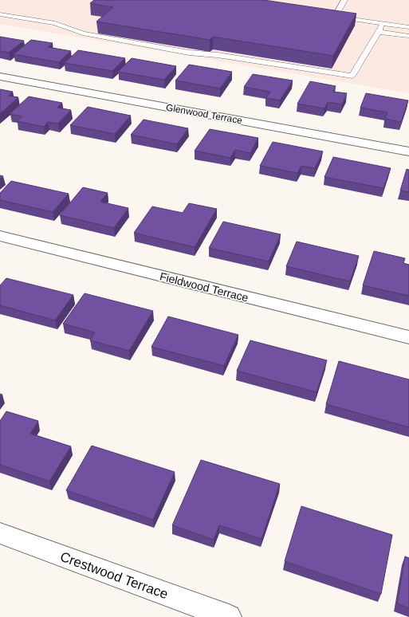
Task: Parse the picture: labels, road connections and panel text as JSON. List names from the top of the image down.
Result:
{
  "streets": {
    "street": ["Glenwood Terrace", "Fieldwood Terrace", "Crestwood Terrace"]
  }
}
